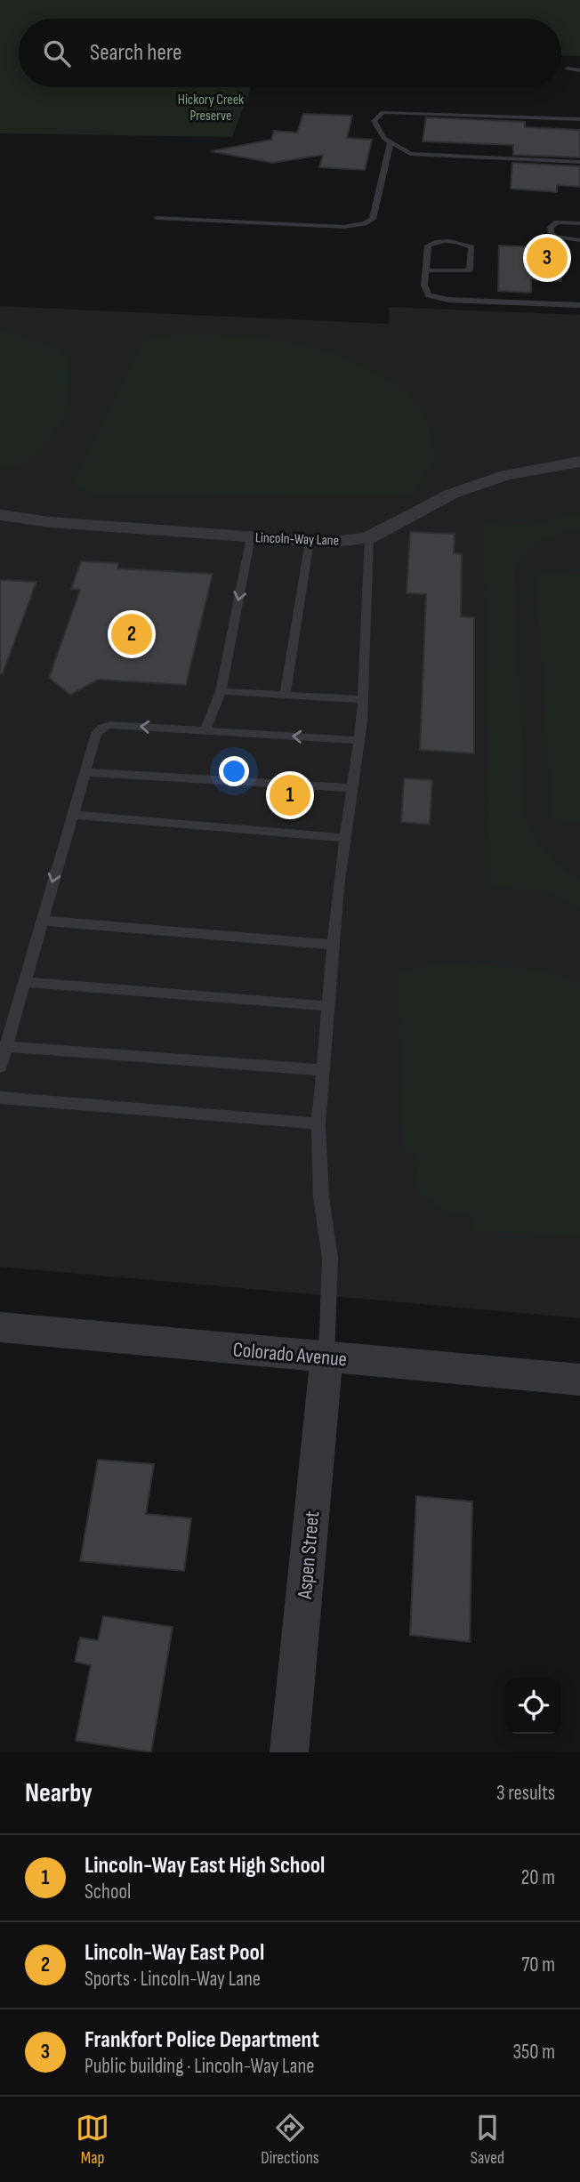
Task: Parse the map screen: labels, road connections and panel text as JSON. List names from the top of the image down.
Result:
{
  "streets": {
    "street": ["Lincoln-Way Lane", "Colorado Avenue", "Aspen Street"]
  },
  "crossings": [
    ["Colorado Avenue", "Aspen Street"]
  ],
  "parks": ["Hickory Creek Preserve"],
  "page": {
    "search": "Search here",
    "pins": ["3", "2", "1"],
    "heading": ["Nearby", "3 results"],
    "list": [
      {
        "mark": "1",
        "name": "Lincoln-Way East High School",
        "note": "School",
        "value": "20 m"
      },
      {
        "mark": "2",
        "name": "Lincoln-Way East Pool",
        "note": "Sports · Lincoln-Way Lane",
        "value": "70 m"
      },
      {
        "mark": "3",
        "name": "Frankfort Police Department",
        "note": "Public building · Lincoln-Way Lane",
        "value": "350 m"
      }
    ],
    "nav": ["Map", "Directions", "Saved"]
  }
}
